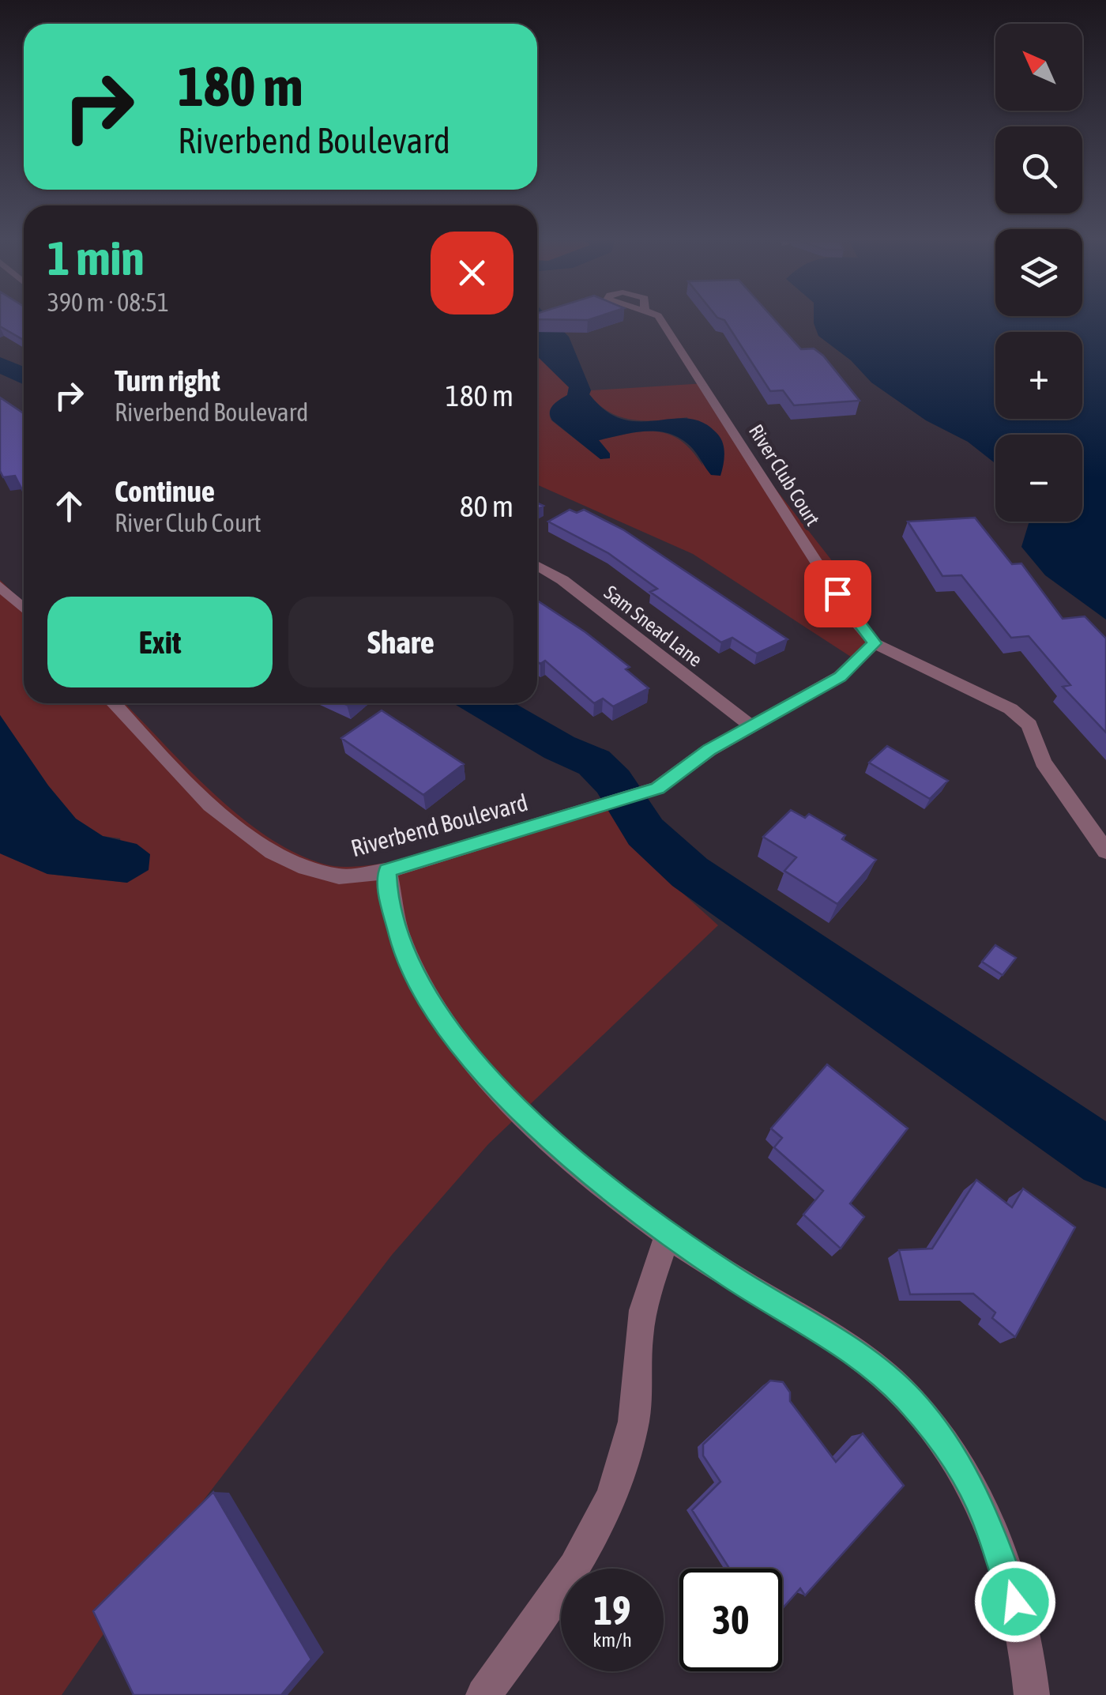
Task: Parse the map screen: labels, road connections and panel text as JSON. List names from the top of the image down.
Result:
{
  "streets": {
    "street": ["River Club Court", "Sam Snead Lane", "Riverbend Boulevard"]
  },
  "crossings": [
    ["Sam Snead Lane", "Riverbend Boulevard"]
  ],
  "north": "top left",
  "page": {
    "map_buttons": ["+", "−"],
    "turn": ["180 m", "Riverbend Boulevard"],
    "heading": ["1 min", "390 m · 08:51"],
    "list": [
      {
        "name": "Turn right",
        "note": "Riverbend Boulevard",
        "value": "180 m"
      },
      {
        "name": "Continue",
        "note": "River Club Court",
        "value": "80 m"
      }
    ],
    "buttons": ["Exit", "Share"],
    "speed": "19 km/h",
    "limit": "30"
  }
}
